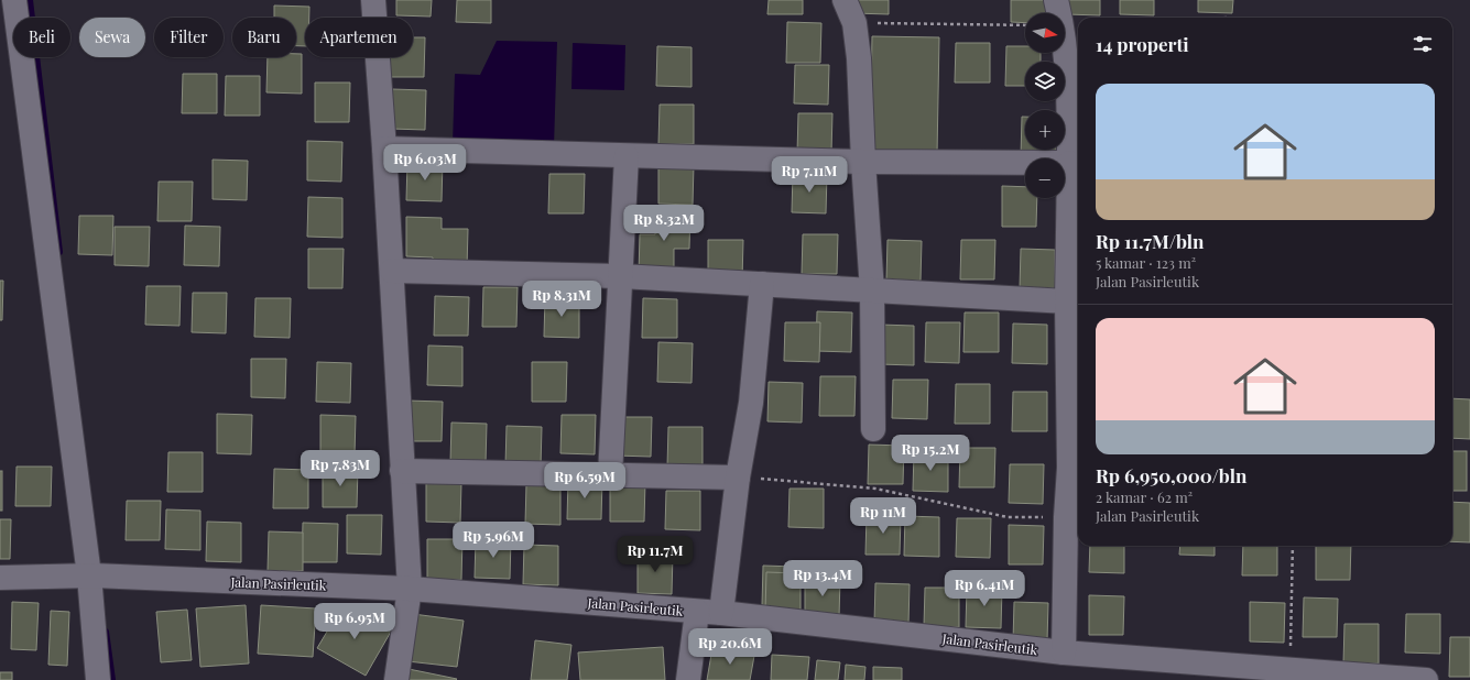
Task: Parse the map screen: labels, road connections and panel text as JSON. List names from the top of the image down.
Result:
{
  "streets": {
    "street": ["Jalan Pasirleutik"]
  },
  "north": "right",
  "page": {
    "map_buttons": ["+", "−"],
    "chip": [
      "Beli",
      "Sewa",
      "Filter",
      "Baru",
      "Apartemen"
    ],
    "heading": "14 properti",
    "list": [
      {
        "name": "Rp 11.7M/bln",
        "note": "5 kamar · 123 m² · Jalan Pasirleutik"
      },
      {
        "name": "Rp 6,950,000/bln",
        "note": "2 kamar · 62 m² · Jalan Pasirleutik"
      }
    ],
    "price": [
      "Rp 6.03M",
      "Rp 7.11M",
      "Rp 8.32M",
      "Rp 8.31M",
      "Rp 15.2M",
      "Rp 7.83M",
      "Rp 6.59M",
      "Rp 11M",
      "Rp 5.96M",
      "Rp 11.7M",
      "Rp 13.4M",
      "Rp 6.41M",
      "Rp 6.95M",
      "Rp 20.6M"
    ]
  }
}
